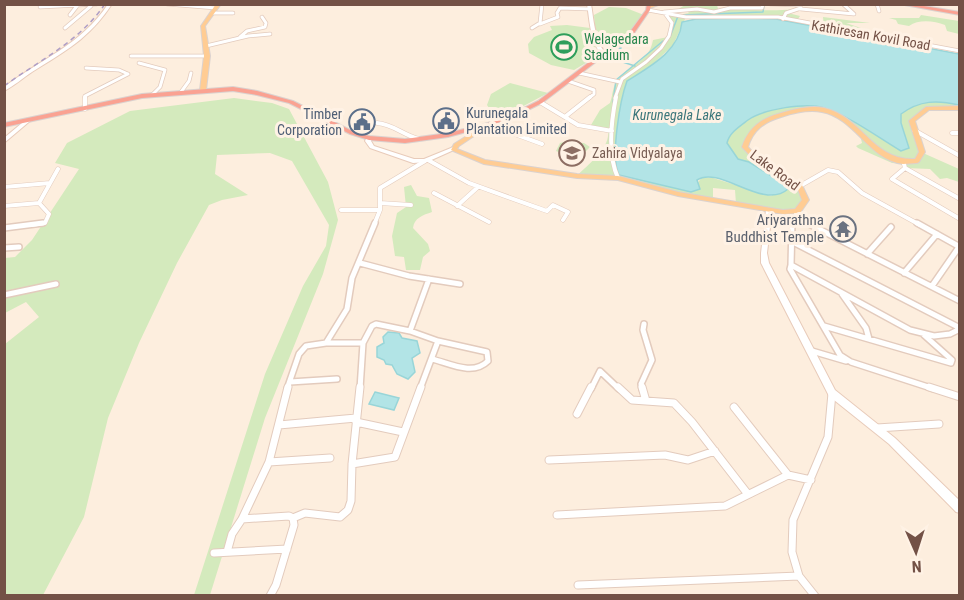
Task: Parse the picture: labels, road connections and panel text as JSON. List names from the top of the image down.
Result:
{
  "streets": {
    "main road": ["Lake Road"],
    "street": ["Kathiresan Kovil Road"]
  },
  "water": ["Kurunegala Lake"],
  "places": {
    "sports": ["Welagedara Stadium"],
    "public building": ["Kurunegala Plantation Limited", "Timber Corporation"],
    "school or university": ["Zahira Vidyalaya"],
    "temple": ["Ariyarathna Buddhist Temple"]
  },
  "north": "bottom"
}
